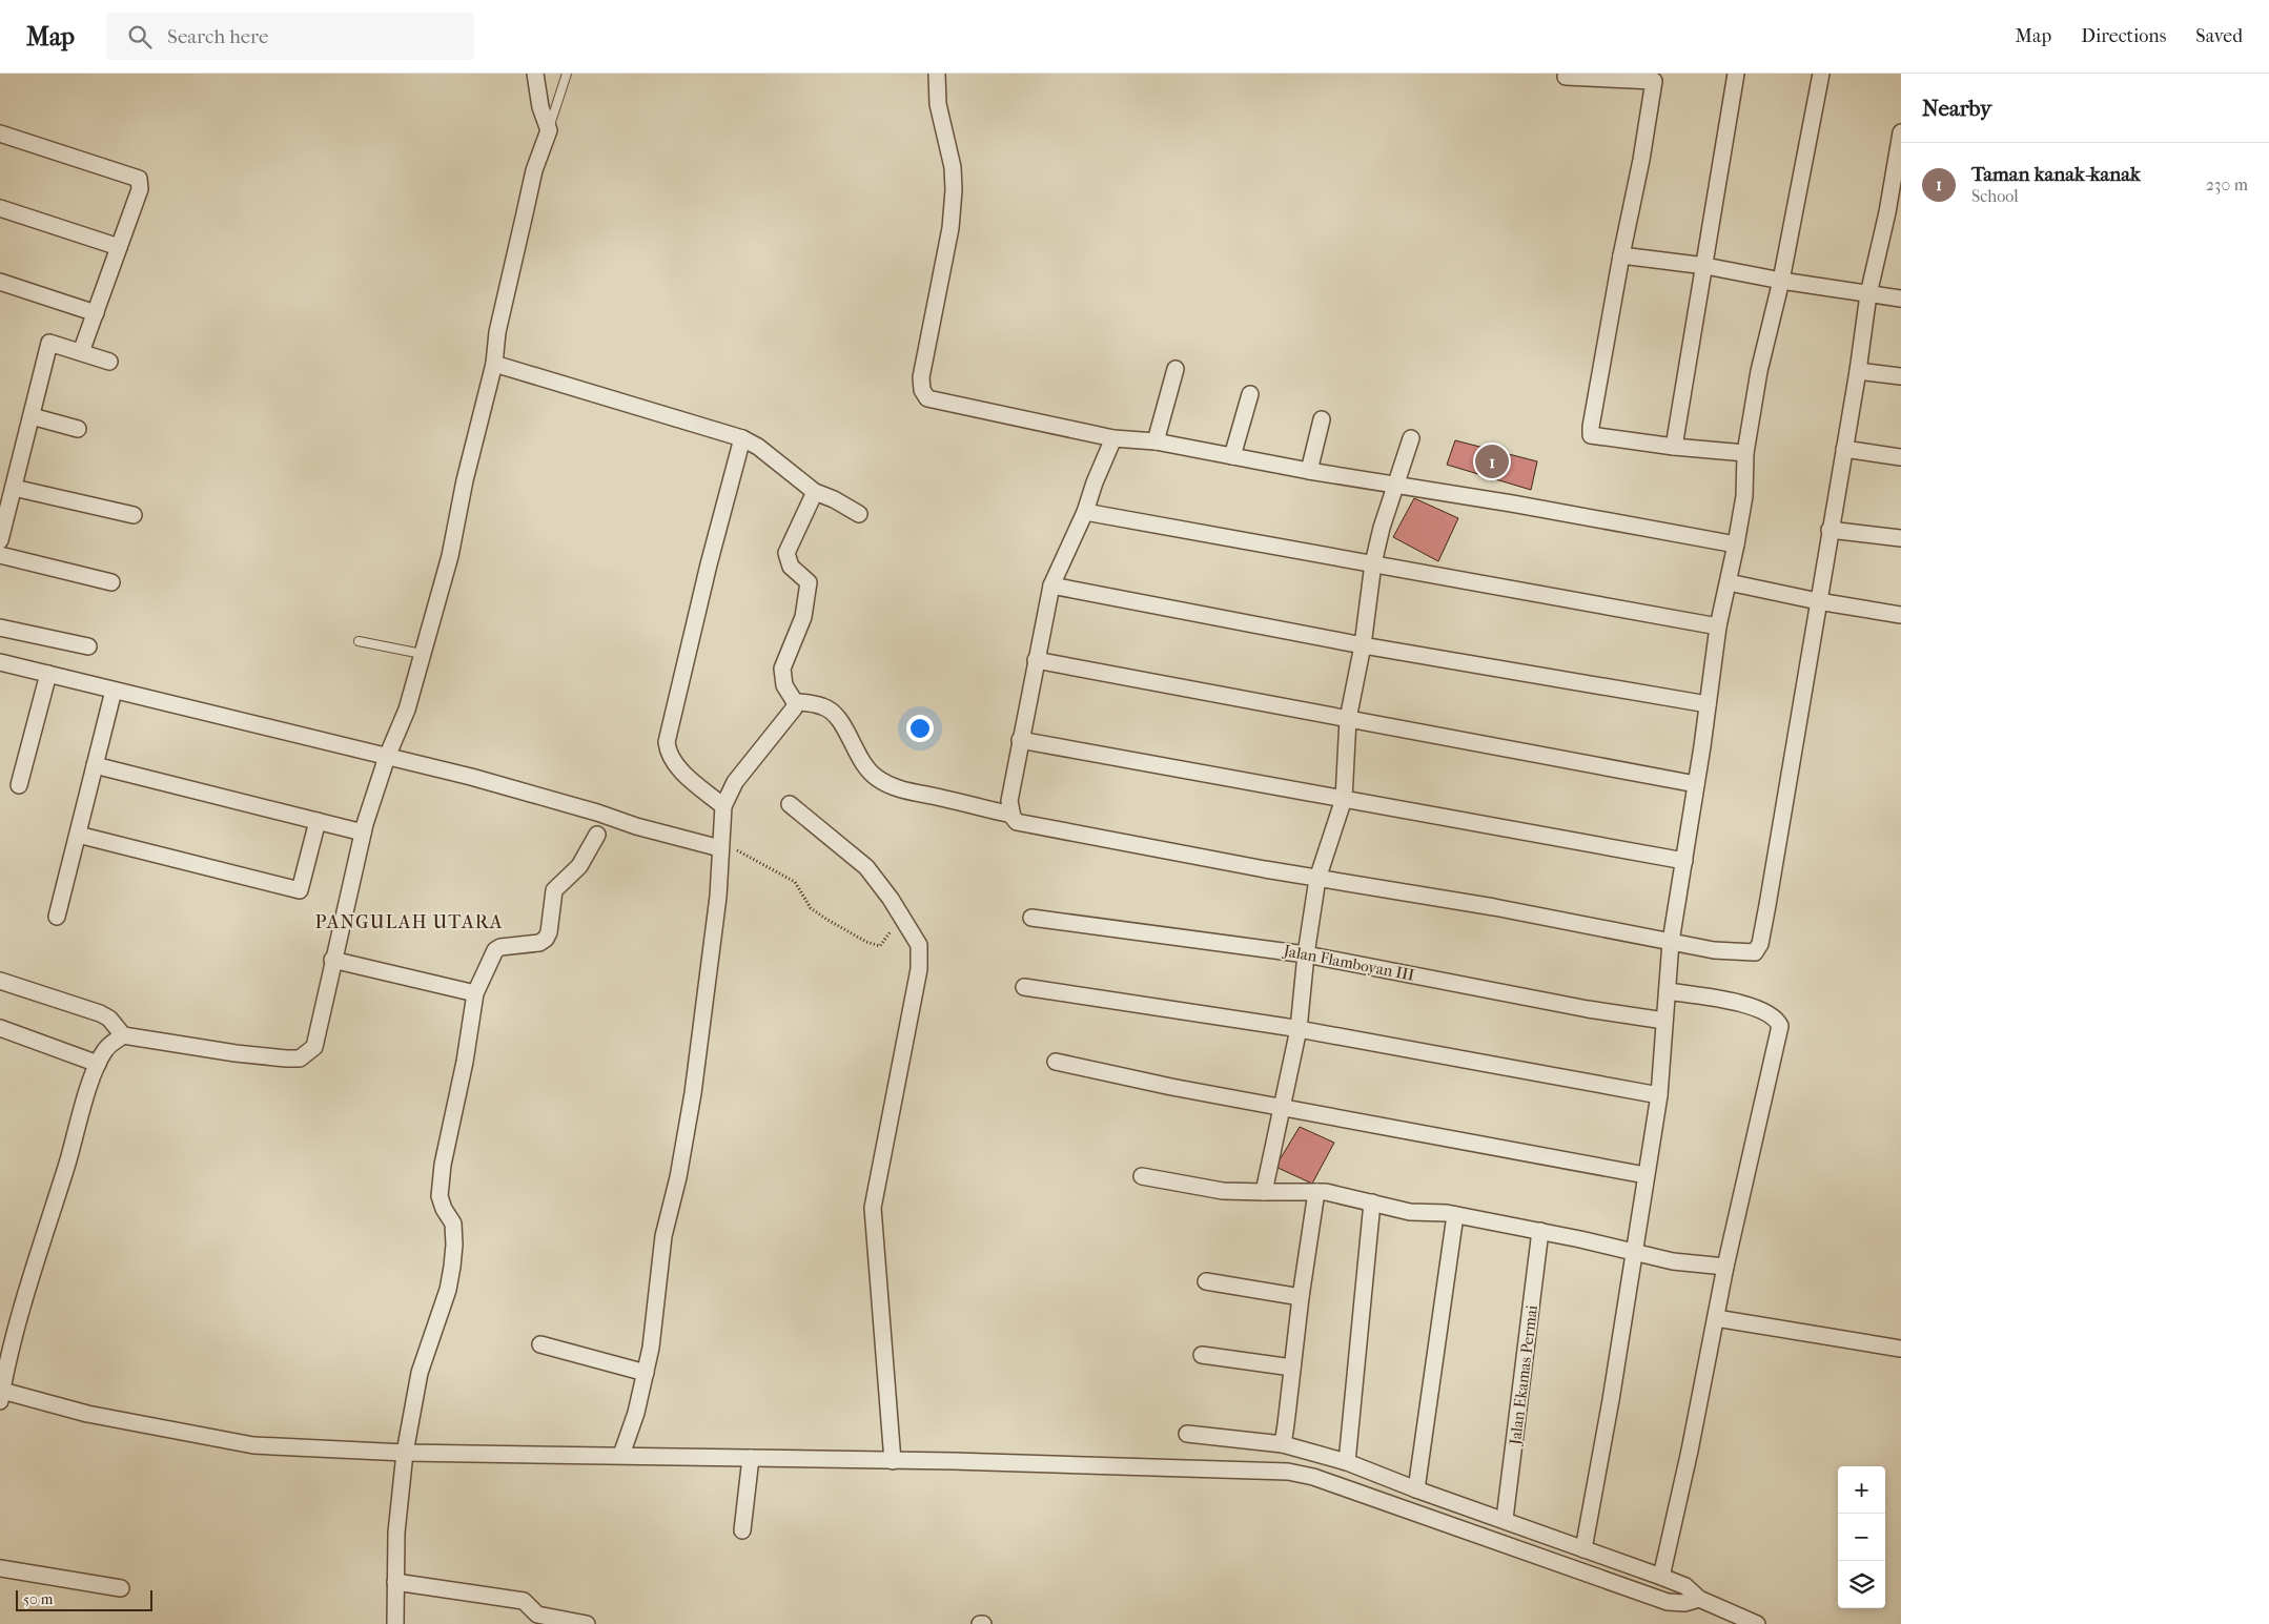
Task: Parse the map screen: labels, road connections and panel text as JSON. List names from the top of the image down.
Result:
{
  "streets": {
    "street": ["Jalan Flamboyan III", "Jalan Ekamas Permai"]
  },
  "districts": ["PANGULAH UTARA"],
  "scale_bar": "50 m",
  "page": {
    "header": "Map",
    "search": "Search here",
    "nav": ["Map", "Directions", "Saved"],
    "heading": "Nearby",
    "list": [
      {
        "mark": "1",
        "name": "Taman kanak-kanak",
        "note": "School",
        "value": "230 m"
      }
    ],
    "pins": "1",
    "map_buttons": ["+", "−"],
    "scale": "50 m"
  }
}
